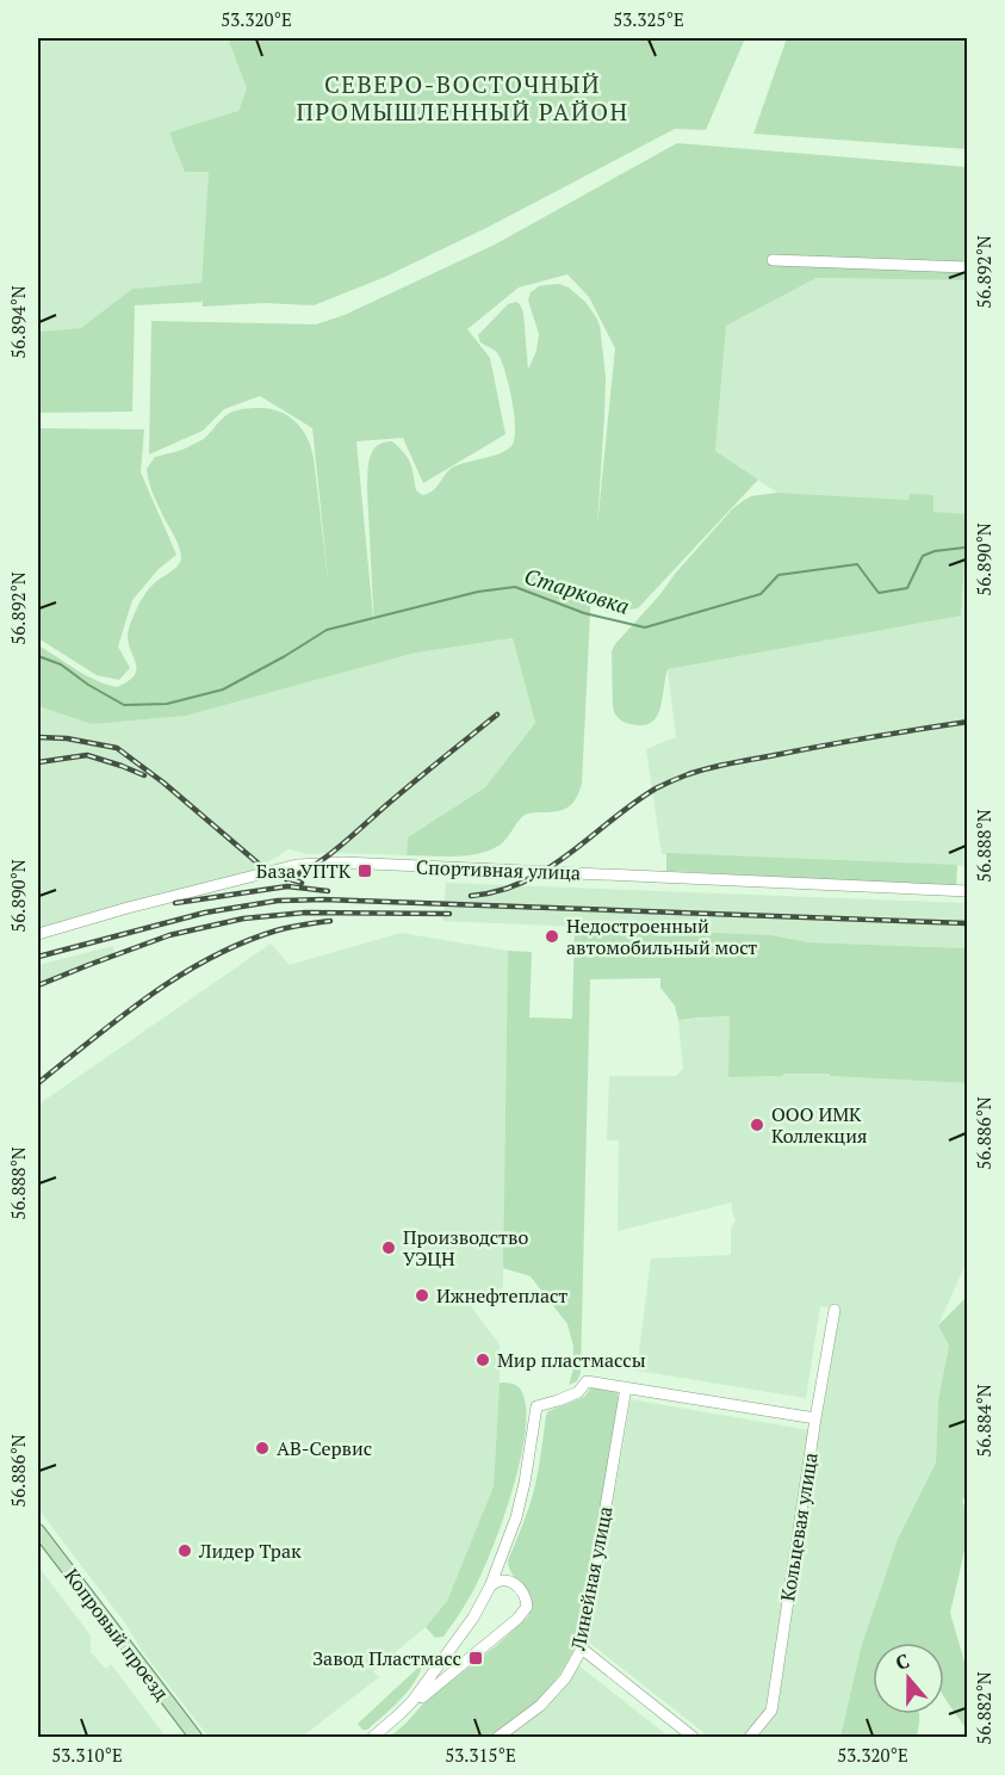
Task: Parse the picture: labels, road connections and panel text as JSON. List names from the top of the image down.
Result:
{
  "streets": {
    "main road": ["Копровый проезд"],
    "street": ["Спортивная улица", "Кольцевая улица", "Линейная улица"]
  },
  "districts": ["СЕВЕРО-ВОСТОЧНЫЙ ПРОМЫШЛЕННЫЙ РАЙОН"],
  "water": ["Старковка"],
  "places": {
    "transit": ["База УПТК", "Завод Пластмасс"],
    "other": [
      "Недостроенный автомобильный мост",
      "ООО ИМК Коллекция",
      "Производство УЭЦН",
      "Ижнефтепласт",
      "Мир пластмассы",
      "АВ-Сервис",
      "Лидер Трак"
    ]
  },
  "north": "top",
  "coordinates": [
    "53.320°E",
    "53.325°E",
    "56.892°N",
    "56.894°N",
    "56.890°N",
    "56.888°N",
    "56.886°N",
    "56.884°N",
    "56.882°N",
    "53.310°E",
    "53.315°E"
  ]
}
